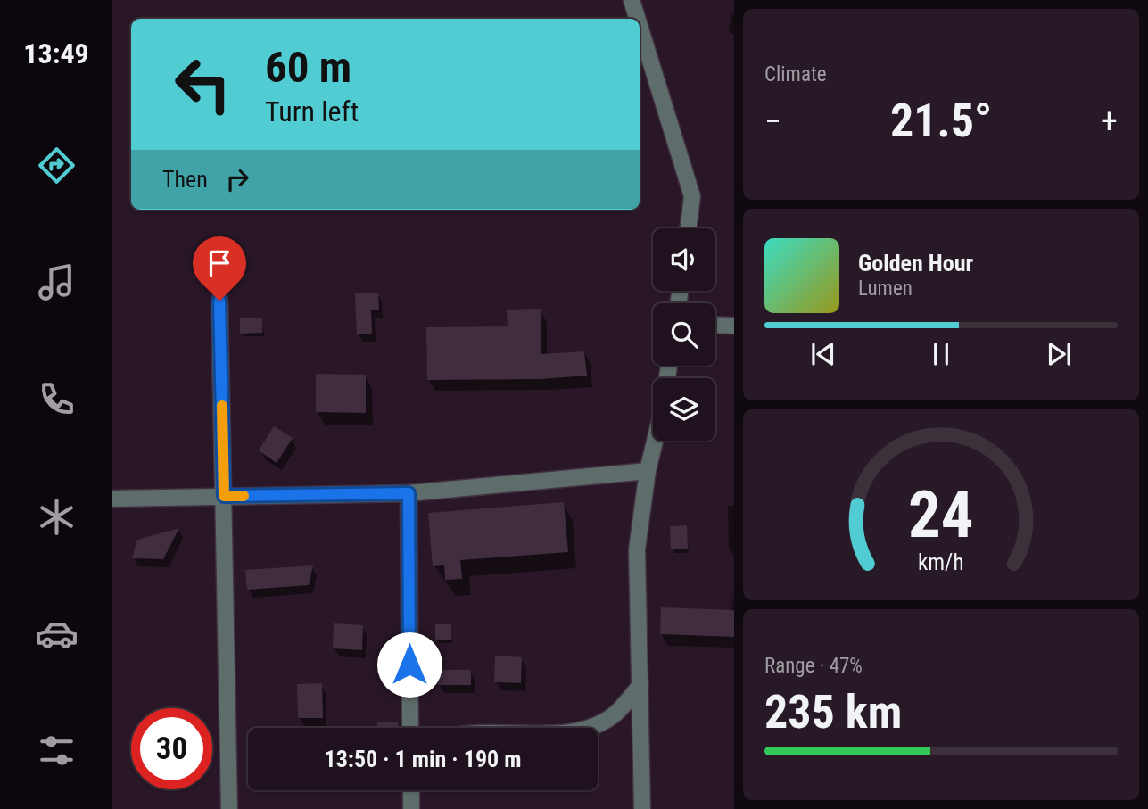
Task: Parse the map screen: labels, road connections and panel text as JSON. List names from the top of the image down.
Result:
{
  "page": {
    "tabs": "13:49",
    "tile": [
      "Climate",
      ["Range · 47%", "235 km"]
    ],
    "turn": ["60 m", "Turn left"],
    "heat": ["−", "21.5°", "+"],
    "then": "Then",
    "song": ["Golden Hour", "Lumen"],
    "limit": "30",
    "trip": "13:50 · 1 min · 190 m",
    "gauge": ["24", "km/h"]
  }
}
